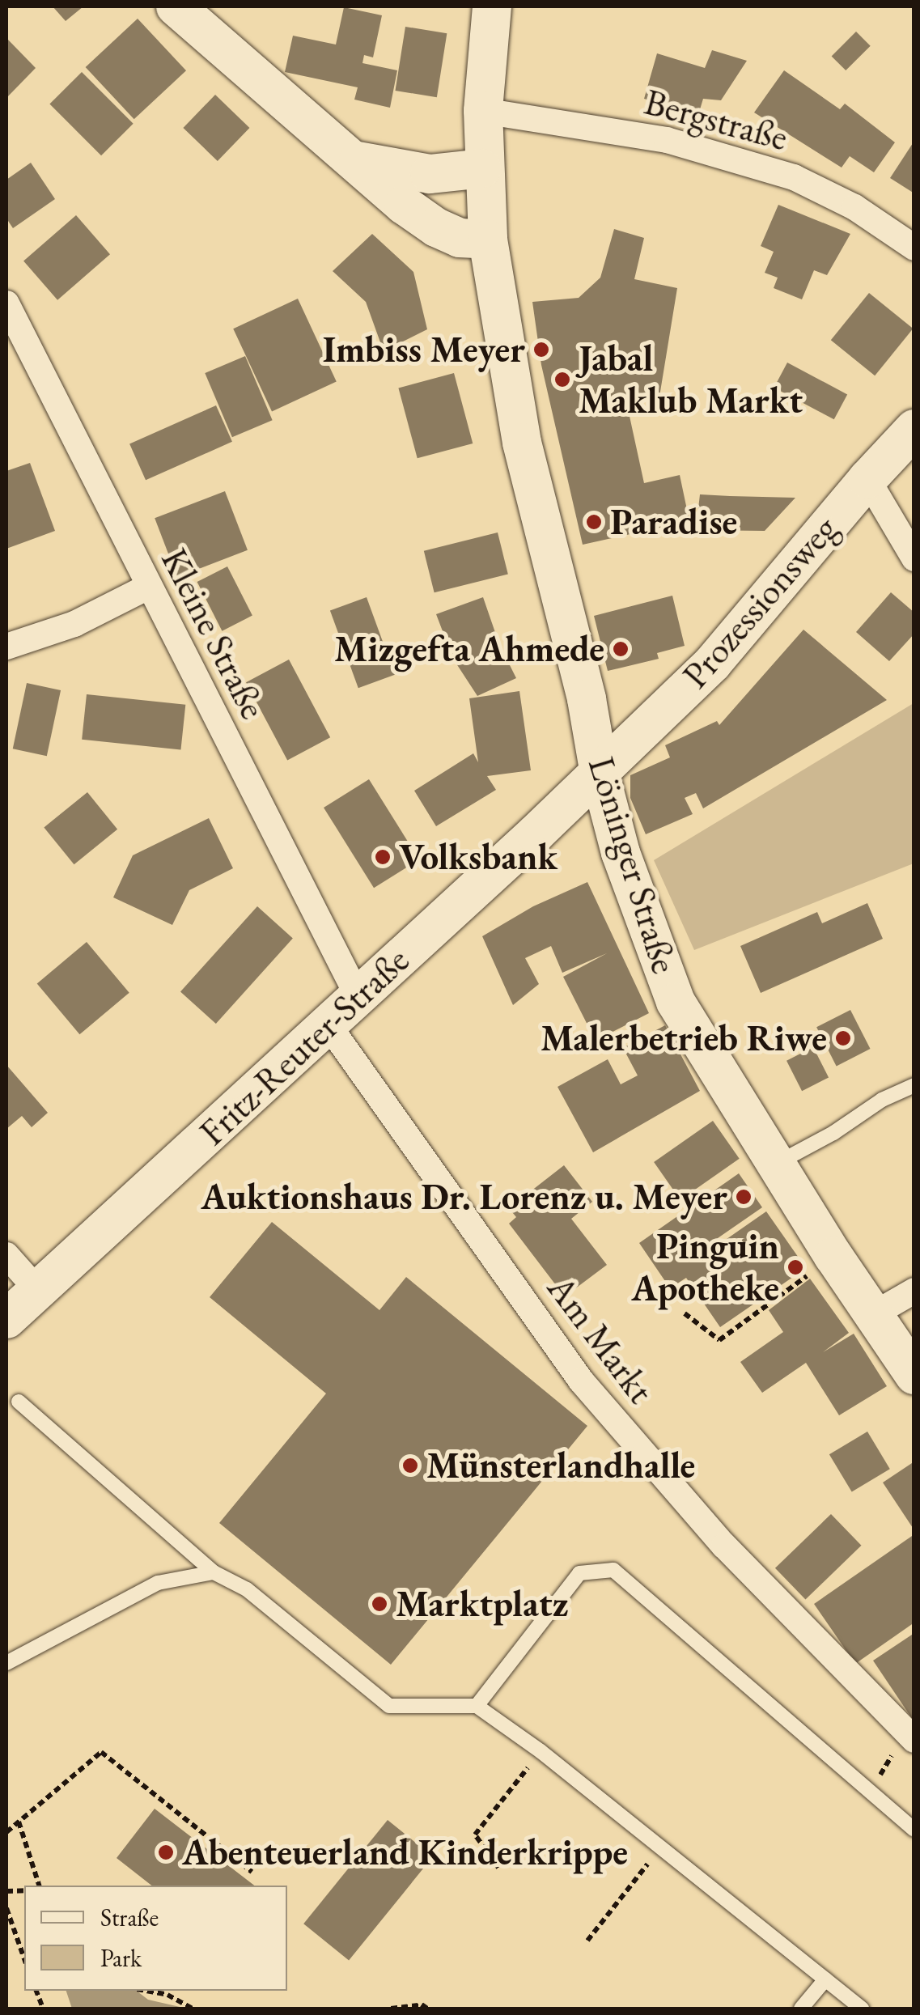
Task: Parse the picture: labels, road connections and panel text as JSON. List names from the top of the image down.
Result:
{
  "streets": {
    "street": [
      "Bergstraße",
      "Prozessionsweg",
      "Kleine Straße",
      "Löninger Straße",
      "Fritz-Reuter-Straße",
      "Am Markt"
    ]
  },
  "crossings": [
    ["Bergstraße", "Löninger Straße"],
    ["Prozessionsweg", "Löninger Straße"],
    ["Prozessionsweg", "Fritz-Reuter-Straße"],
    ["Kleine Straße", "Fritz-Reuter-Straße"],
    ["Löninger Straße", "Fritz-Reuter-Straße"],
    ["Fritz-Reuter-Straße", "Am Markt"]
  ],
  "places": [
    "Imbiss Meyer",
    "Jabal Maklub Markt",
    "Paradise",
    "Mizgefta Ahmede",
    "Volksbank",
    "Malerbetrieb Riwe",
    "Auktionshaus Dr. Lorenz u. Meyer",
    "Pinguin Apotheke",
    "Münsterlandhalle",
    "Marktplatz",
    "Abenteuerland Kinderkrippe"
  ],
  "legend": ["Straße", "Park"]
}
